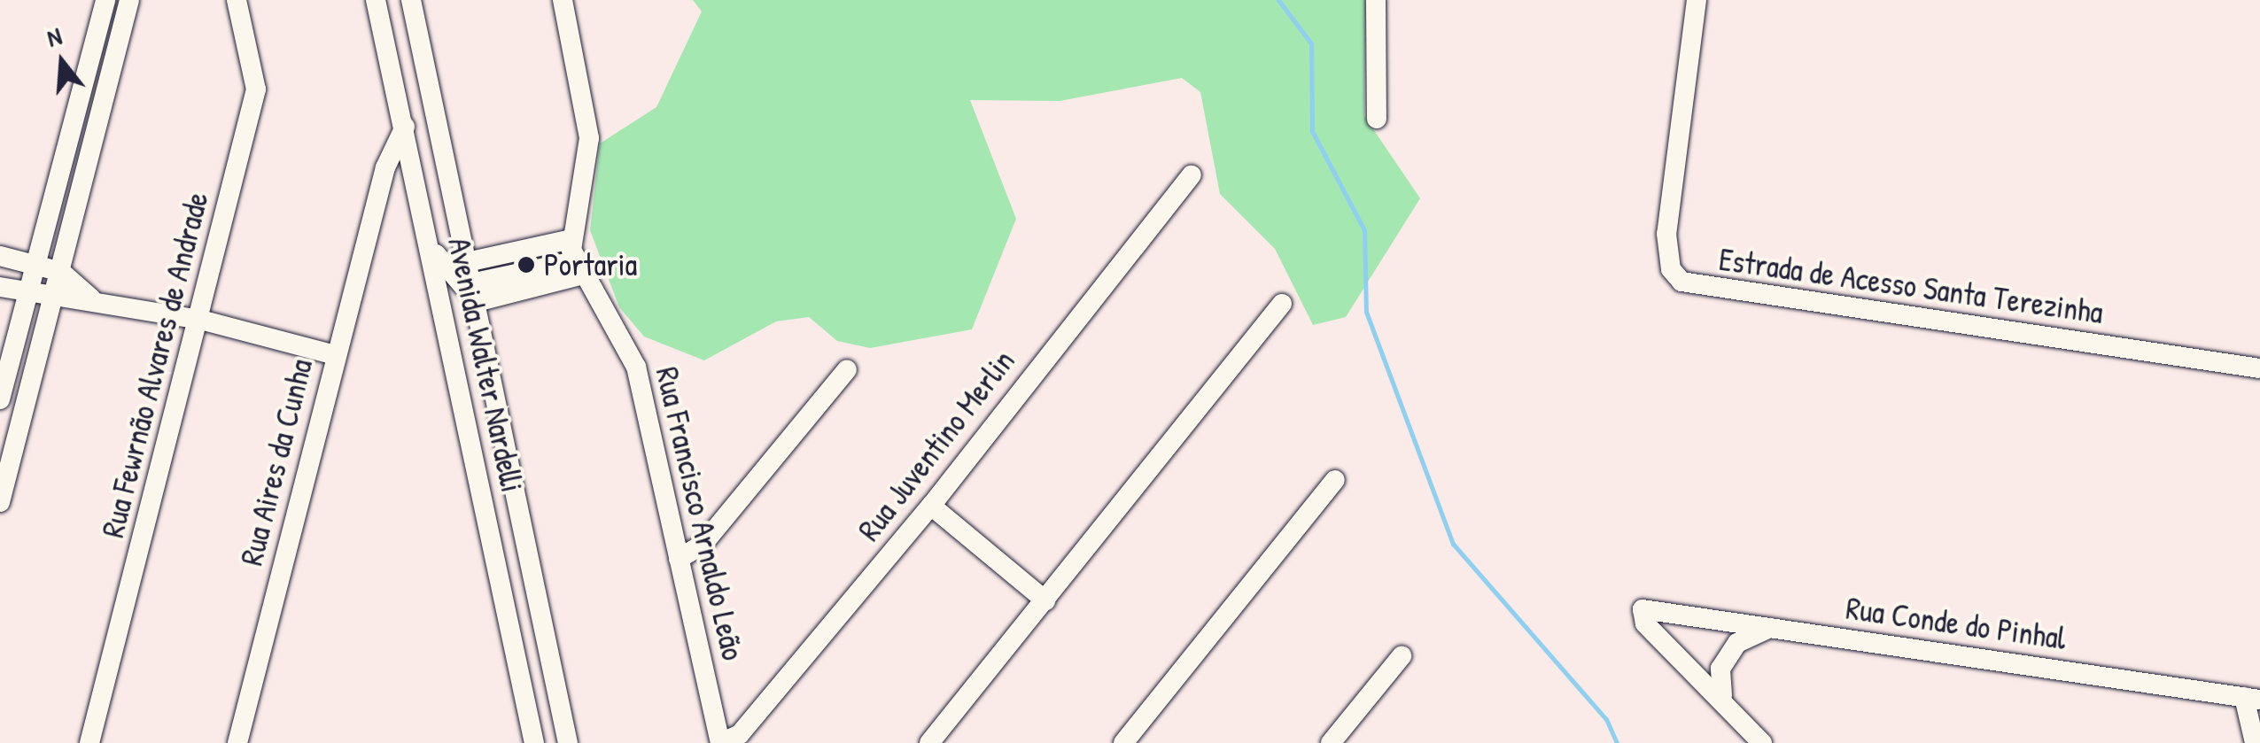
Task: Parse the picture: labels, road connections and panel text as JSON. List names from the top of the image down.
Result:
{
  "streets": {
    "street": [
      "Estrada de Acesso Santa Terezinha",
      "Rua Fewrnão Alvares de Andrade",
      "Avenida Walter Nardelli",
      "Rua Juventino Merlin",
      "Rua Aires da Cunha",
      "Rua Francisco Arnaldo Leão",
      "Rua Conde do Pinhal"
    ]
  },
  "crossings": [
    ["Avenida Walter Nardelli", "Rua Aires da Cunha"],
    ["Rua Juventino Merlin", "Rua Francisco Arnaldo Leão"]
  ],
  "places": ["Portaria"],
  "north": "top"
}
